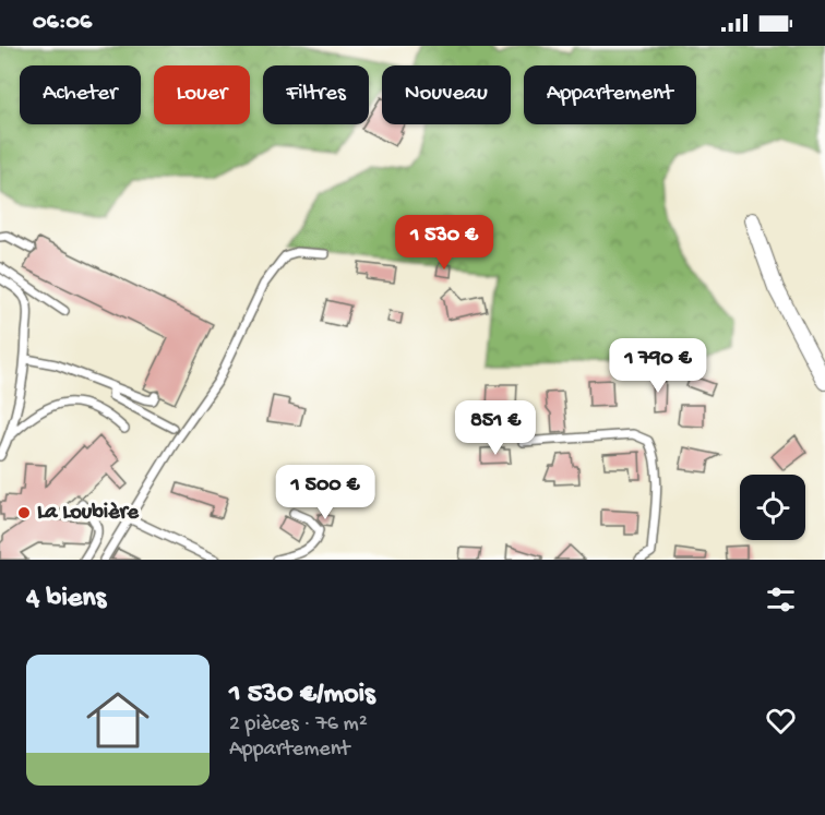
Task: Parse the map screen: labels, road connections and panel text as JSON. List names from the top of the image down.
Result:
{
  "places": ["La Loubière"],
  "page": {
    "status": "06:06",
    "chip": [
      "Acheter",
      "Louer",
      "Filtres",
      "Nouveau",
      "Appartement"
    ],
    "price": [
      "1 530 €",
      "1 790 €",
      "851 €",
      "1 500 €"
    ],
    "heading": "4 biens",
    "list": [
      {
        "name": "1 530 €/mois",
        "note": "2 pièces · 76 m² · Appartement"
      }
    ]
  }
}
